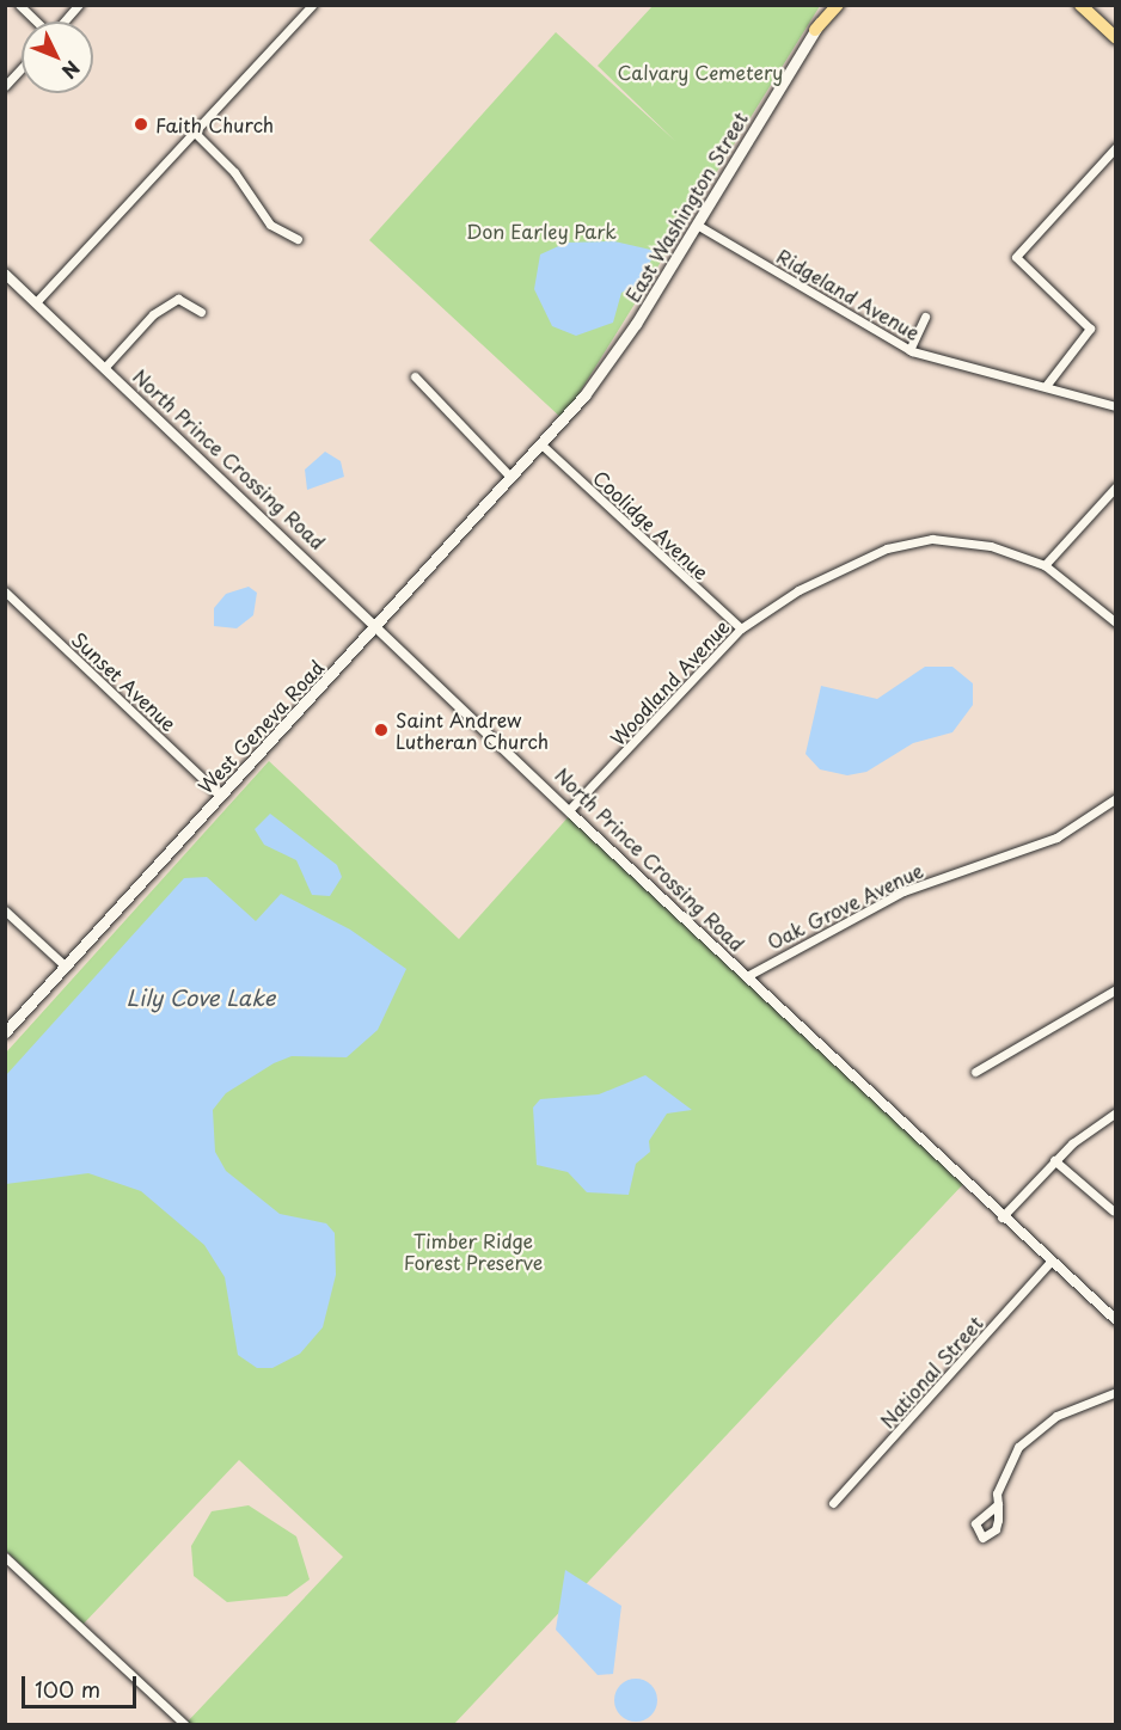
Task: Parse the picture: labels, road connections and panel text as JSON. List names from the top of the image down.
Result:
{
  "streets": {
    "main road": ["East Washington Street", "West Geneva Road"],
    "street": [
      "Ridgeland Avenue",
      "North Prince Crossing Road",
      "Coolidge Avenue",
      "Sunset Avenue",
      "Woodland Avenue",
      "Oak Grove Avenue",
      "National Street"
    ]
  },
  "crossings": [
    ["East Washington Street", "Ridgeland Avenue"],
    ["East Washington Street", "Coolidge Avenue"],
    ["East Washington Street", "West Geneva Road"],
    ["North Prince Crossing Road", "Woodland Avenue"],
    ["North Prince Crossing Road", "West Geneva Road"],
    ["North Prince Crossing Road", "Oak Grove Avenue"],
    ["North Prince Crossing Road", "National Street"],
    ["Coolidge Avenue", "Woodland Avenue"],
    ["Coolidge Avenue", "West Geneva Road"],
    ["Sunset Avenue", "West Geneva Road"]
  ],
  "water": ["Lily Cove Lake"],
  "parks": ["Calvary Cemetery", "Don Earley Park", "Timber Ridge Forest Preserve"],
  "places": ["Faith Church", "Saint Andrew Lutheran Church"],
  "scale_bar": "100 m",
  "north": "bottom right"
}
